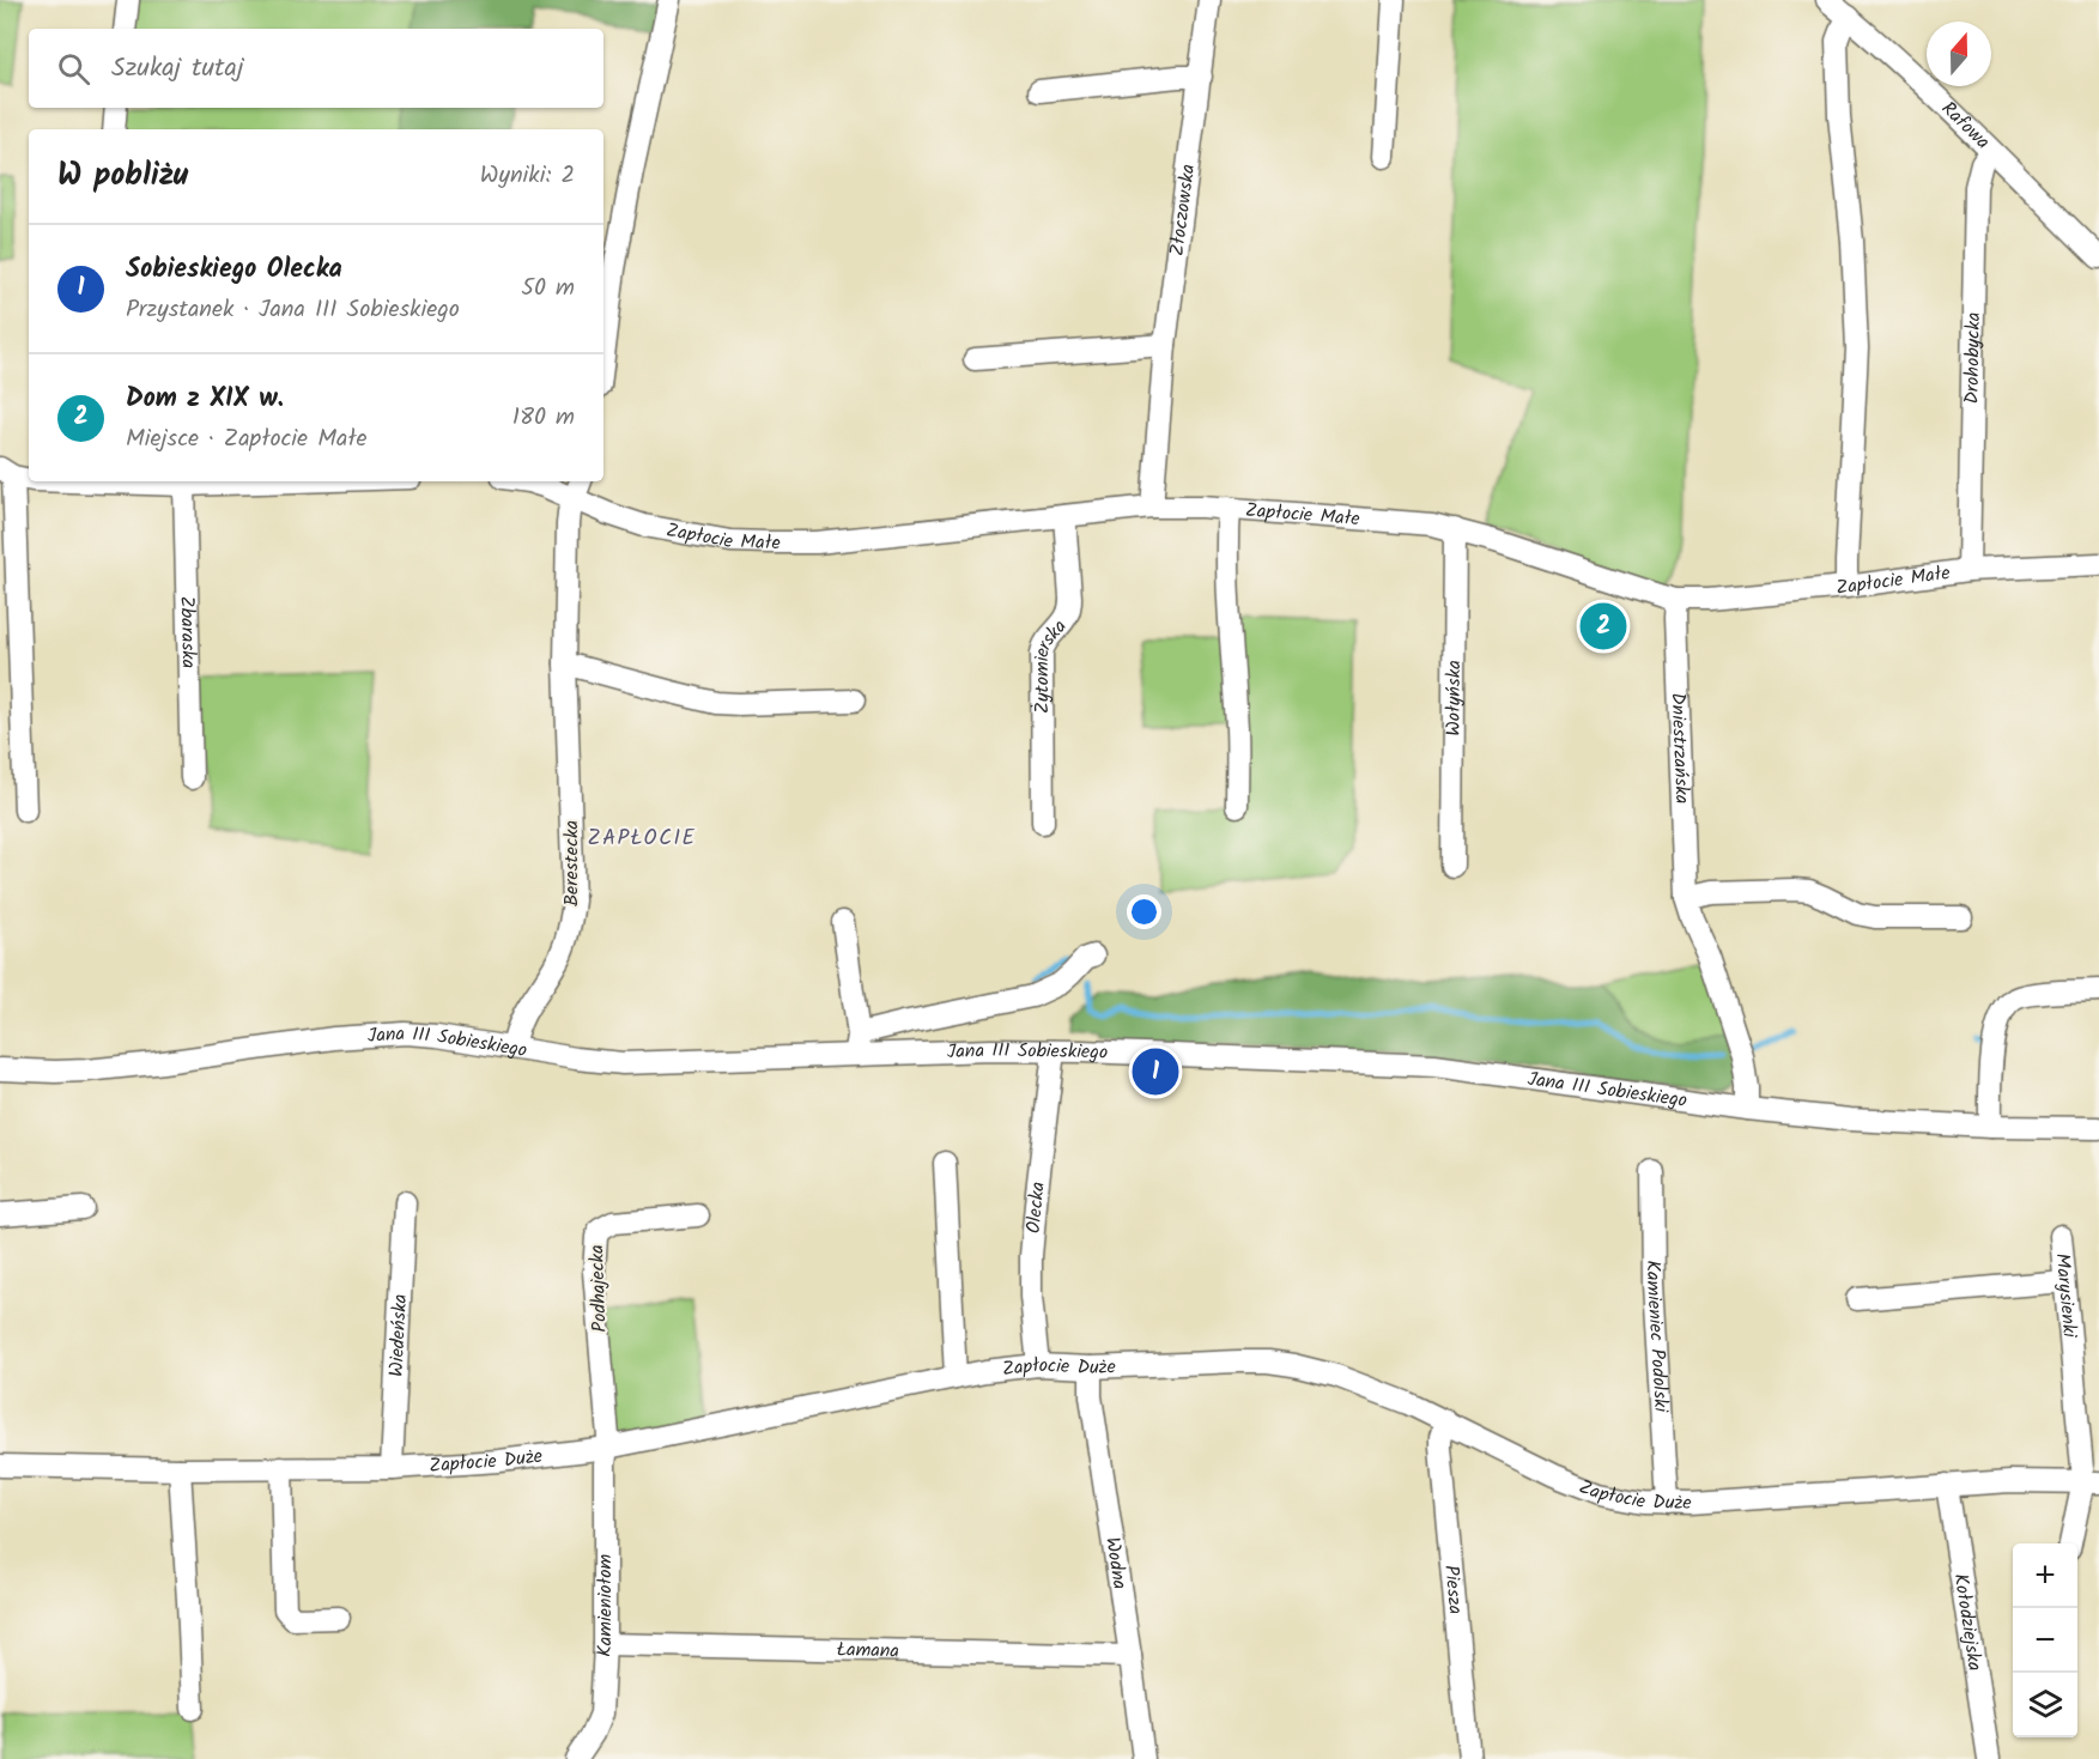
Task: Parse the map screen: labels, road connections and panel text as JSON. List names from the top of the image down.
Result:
{
  "streets": {
    "street": [
      "Rafowa",
      "Złoczowska",
      "Drohobycka",
      "Zapłocie Małe",
      "Zbaraska",
      "Żytomierska",
      "Wołyńska",
      "Dniestrzańska",
      "Berestecka",
      "Jana III Sobieskiego",
      "Olecka",
      "Podhajecka",
      "Marysienki",
      "Wiedeńska",
      "Kamieniec Podolski",
      "Zapłocie Duże",
      "Wodna",
      "Piesza",
      "Kamieniołom",
      "Kołodziejska",
      "Łamana"
    ]
  },
  "crossings": [
    ["Rafowa", "Drohobycka"],
    ["Złoczowska", "Zapłocie Małe"],
    ["Drohobycka", "Zapłocie Małe"],
    ["Zapłocie Małe", "Żytomierska"],
    ["Zapłocie Małe", "Wołyńska"],
    ["Zapłocie Małe", "Dniestrzańska"],
    ["Zapłocie Małe", "Berestecka"],
    ["Dniestrzańska", "Jana III Sobieskiego"],
    ["Berestecka", "Jana III Sobieskiego"],
    ["Jana III Sobieskiego", "Olecka"],
    ["Olecka", "Zapłocie Duże"],
    ["Podhajecka", "Zapłocie Duże"],
    ["Podhajecka", "Kamieniołom"],
    ["Marysienki", "Zapłocie Duże"],
    ["Wiedeńska", "Zapłocie Duże"],
    ["Kamieniec Podolski", "Zapłocie Duże"],
    ["Zapłocie Duże", "Wodna"],
    ["Zapłocie Duże", "Piesza"],
    ["Zapłocie Duże", "Kamieniołom"],
    ["Zapłocie Duże", "Kołodziejska"],
    ["Wodna", "Łamana"],
    ["Kamieniołom", "Łamana"]
  ],
  "districts": ["ZAPŁOCIE"],
  "north": "top",
  "page": {
    "search": "Szukaj tutaj",
    "heading": ["W pobliżu", "Wyniki: 2"],
    "list": [
      {
        "mark": "1",
        "name": "Sobieskiego Olecka",
        "note": "Przystanek · Jana III Sobieskiego",
        "value": "50 m"
      },
      {
        "mark": "2",
        "name": "Dom z XIX w.",
        "note": "Miejsce · Zapłocie Małe",
        "value": "180 m"
      }
    ],
    "pins": ["2", "1"],
    "map_buttons": ["+", "−"]
  }
}
